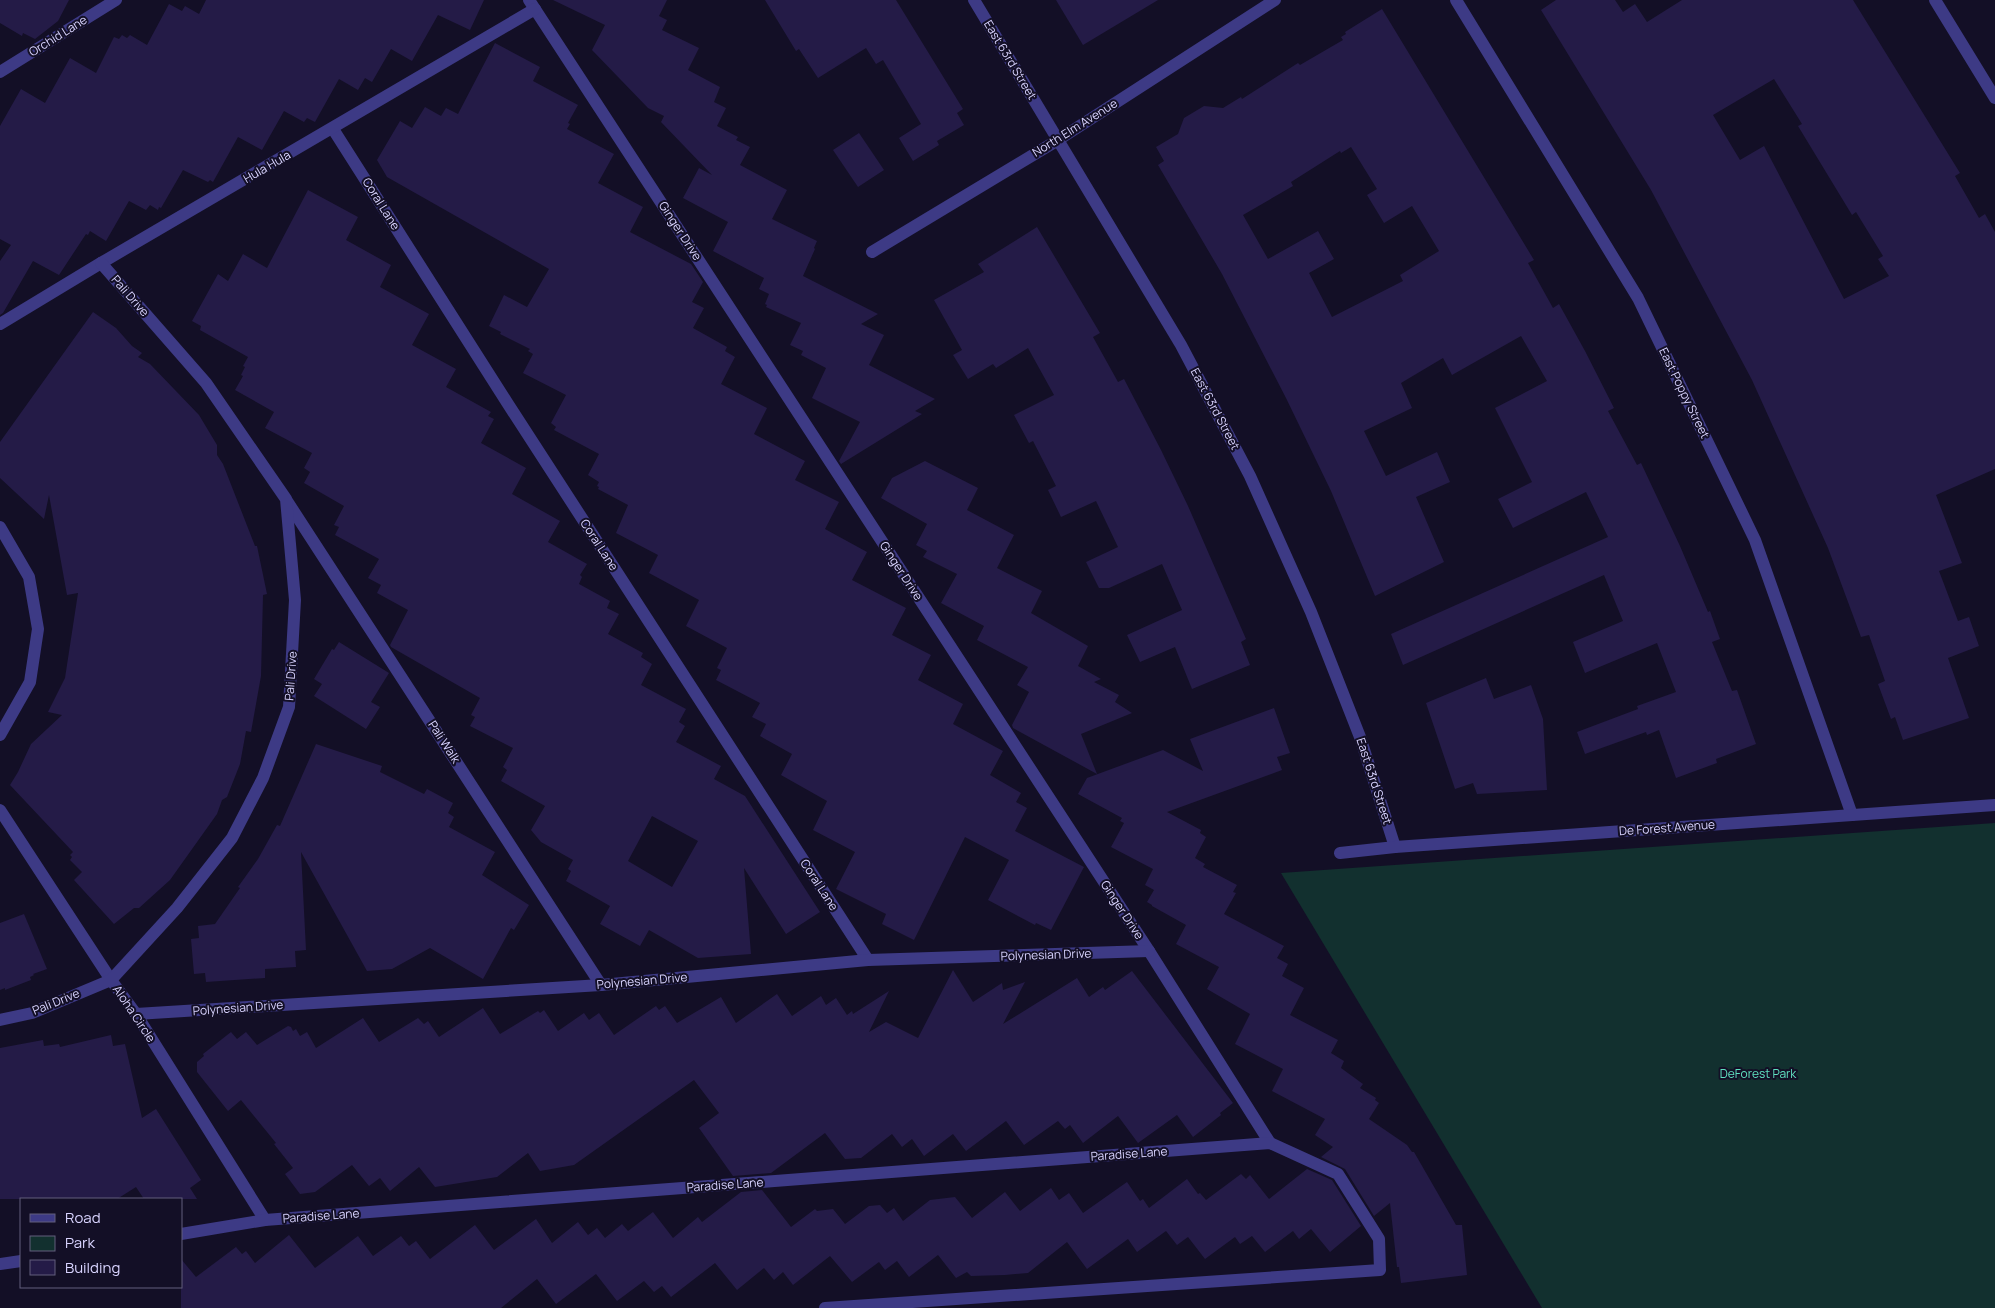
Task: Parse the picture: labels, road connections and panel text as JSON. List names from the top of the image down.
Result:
{
  "streets": {
    "street": [
      "Orchid Lane",
      "East 63rd Street",
      "North Elm Avenue",
      "Hula Hula",
      "Coral Lane",
      "Ginger Drive",
      "Pali Drive",
      "East Poppy Street",
      "Pali Walk",
      "De Forest Avenue",
      "Polynesian Drive",
      "Aloha Circle",
      "Paradise Lane"
    ]
  },
  "crossings": [
    ["East 63rd Street", "North Elm Avenue"],
    ["East 63rd Street", "De Forest Avenue"],
    ["Hula Hula", "Coral Lane"],
    ["Hula Hula", "Ginger Drive"],
    ["Hula Hula", "Pali Drive"],
    ["Coral Lane", "Polynesian Drive"],
    ["Ginger Drive", "Polynesian Drive"],
    ["Ginger Drive", "Paradise Lane"],
    ["Pali Drive", "Pali Walk"],
    ["Pali Drive", "Aloha Circle"],
    ["East Poppy Street", "De Forest Avenue"],
    ["Pali Walk", "Polynesian Drive"],
    ["Polynesian Drive", "Aloha Circle"],
    ["Aloha Circle", "Paradise Lane"]
  ],
  "parks": ["DeForest Park"],
  "legend": ["Road", "Park", "Building"]
}
